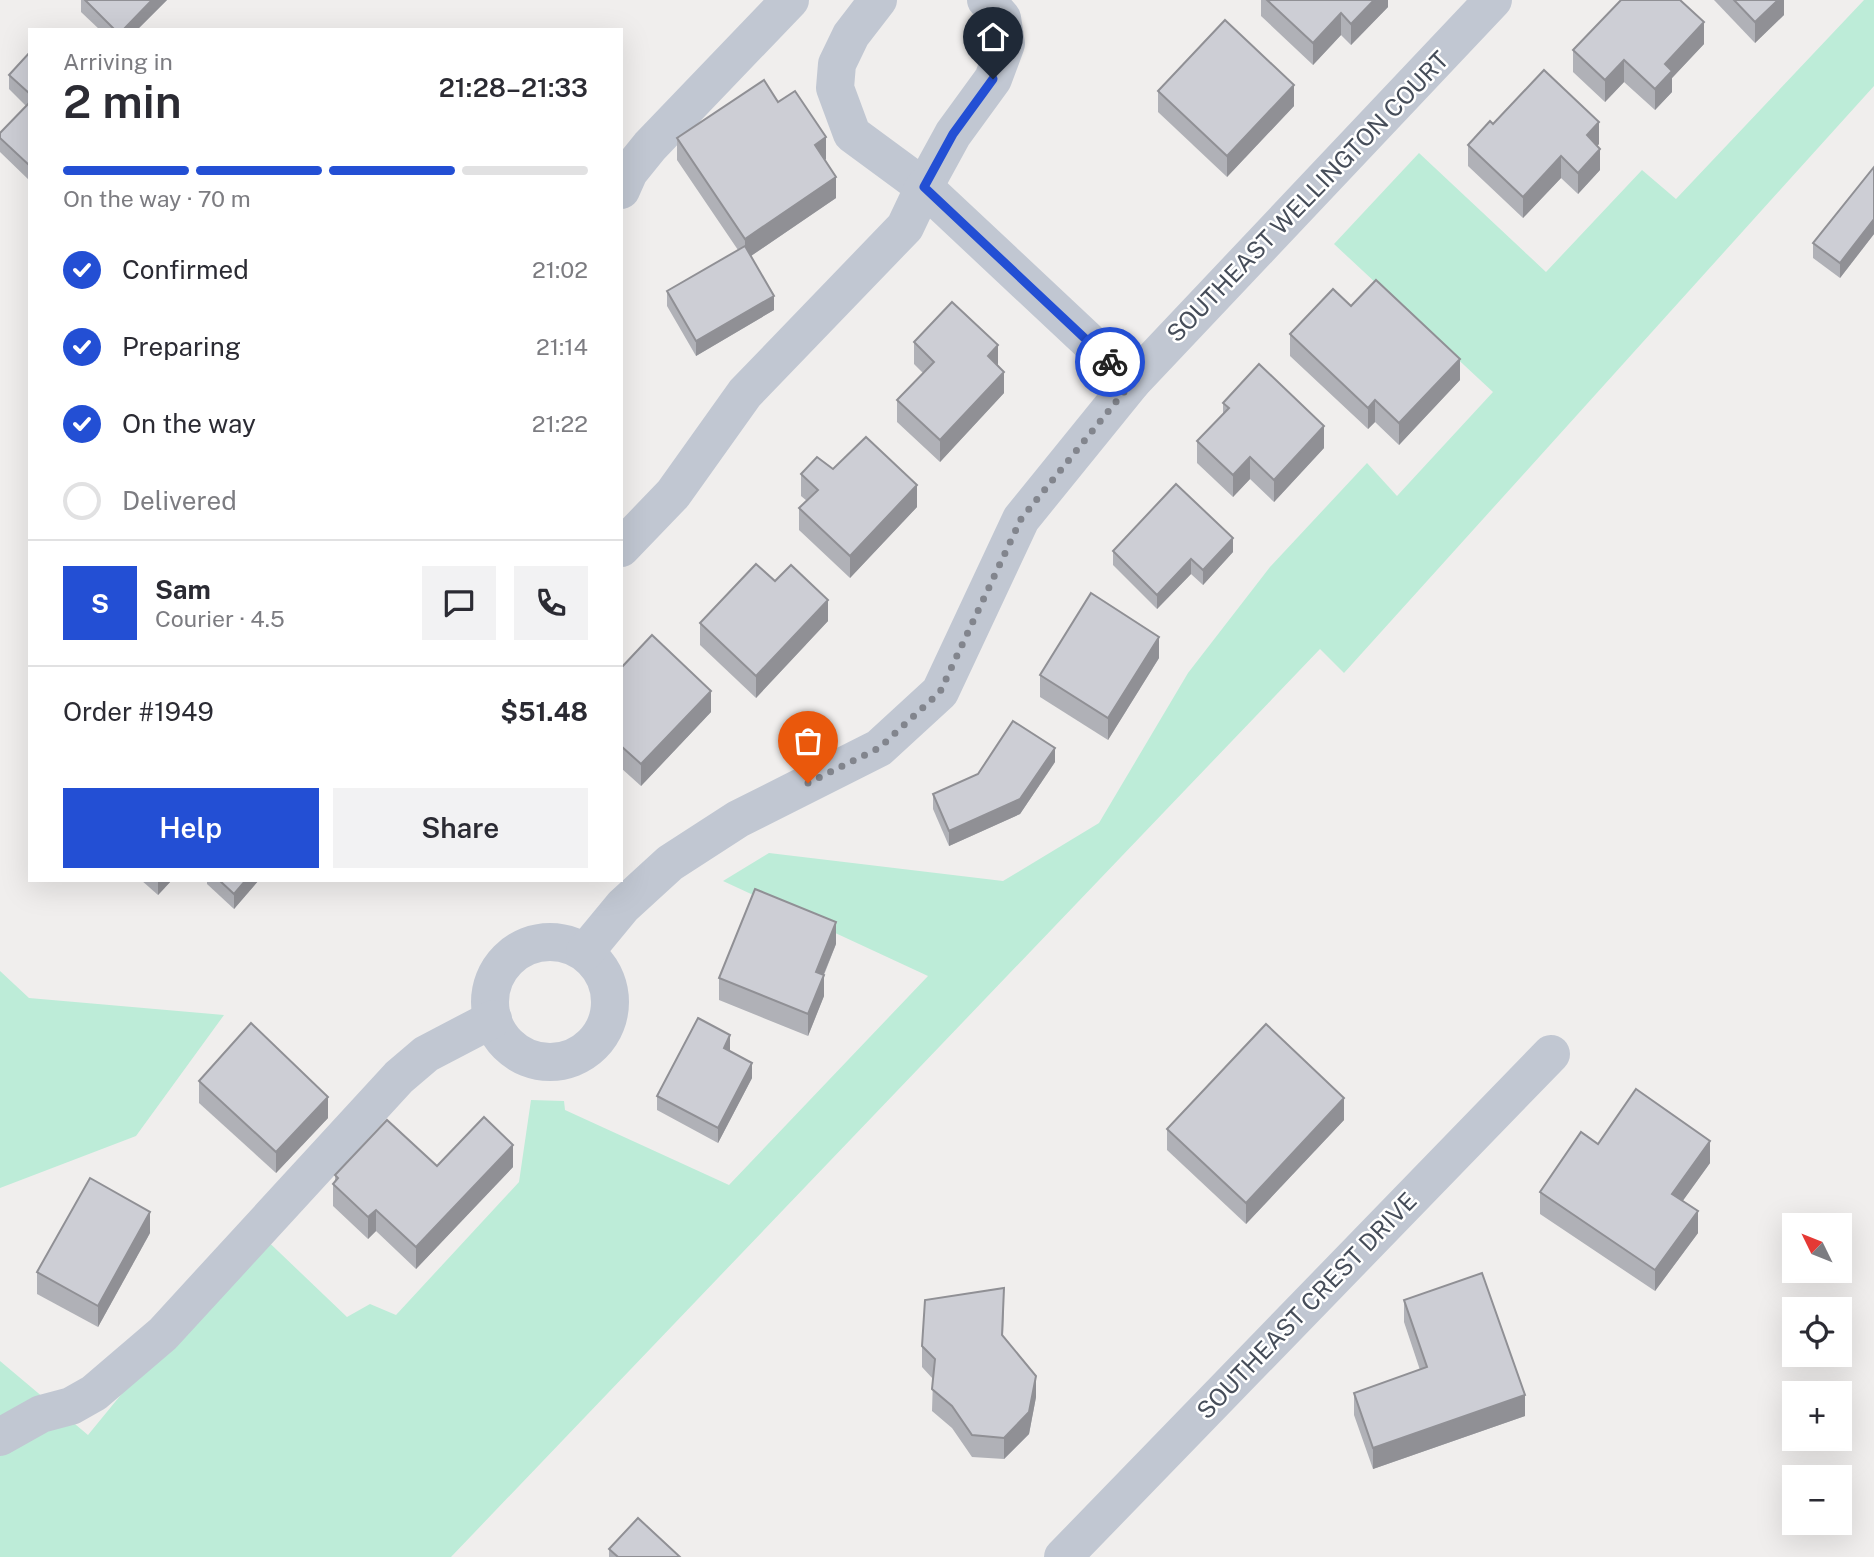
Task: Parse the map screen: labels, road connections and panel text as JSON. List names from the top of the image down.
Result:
{
  "streets": {
    "street": ["SOUTHEAST WELLINGTON COURT", "SOUTHEAST CREST DRIVE"]
  },
  "north": "top left",
  "page": {
    "heading": ["2 min", "Arriving in", "21:28–21:33"],
    "panel": [
      "Sam",
      "Courier · 4.5",
      "Order #1949",
      "$51.48"
    ],
    "bar": "On the way · 70 m",
    "list": [
      ["Confirmed", "21:02"],
      ["Preparing", "21:14"],
      ["On the way", "21:22"],
      "Delivered"
    ],
    "round": "S",
    "buttons": ["Help", "Share"],
    "map_buttons": ["+", "−"]
  }
}
